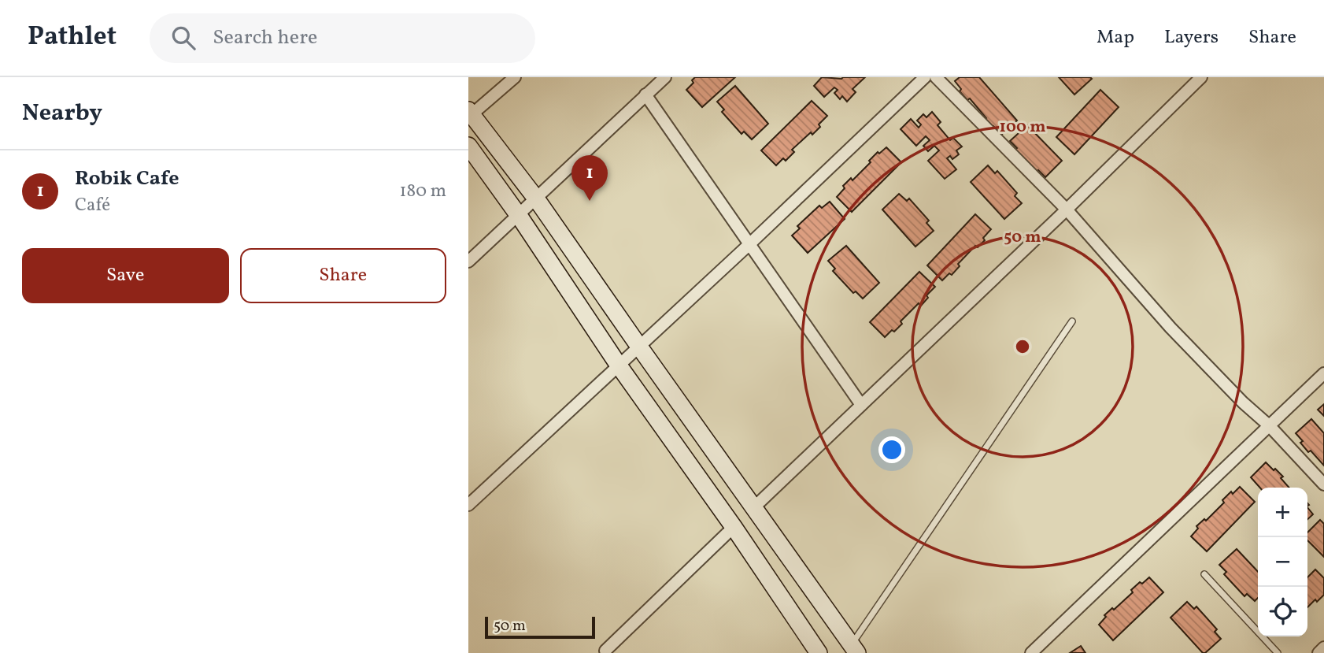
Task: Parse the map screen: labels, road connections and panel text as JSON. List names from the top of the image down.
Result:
{
  "scale_bar": "50 m",
  "page": {
    "header": "Pathlet",
    "search": "Search here",
    "nav": ["Map", "Layers", "Share"],
    "heading": "Nearby",
    "list": [
      {
        "mark": "1",
        "name": "Robik Cafe",
        "note": "Café",
        "value": "180 m"
      }
    ],
    "pins": "1",
    "buttons": ["Save", "Share"],
    "map_buttons": ["+", "−"],
    "scale": "50 m"
  },
  "rings": ["100 m", "50 m"]
}
